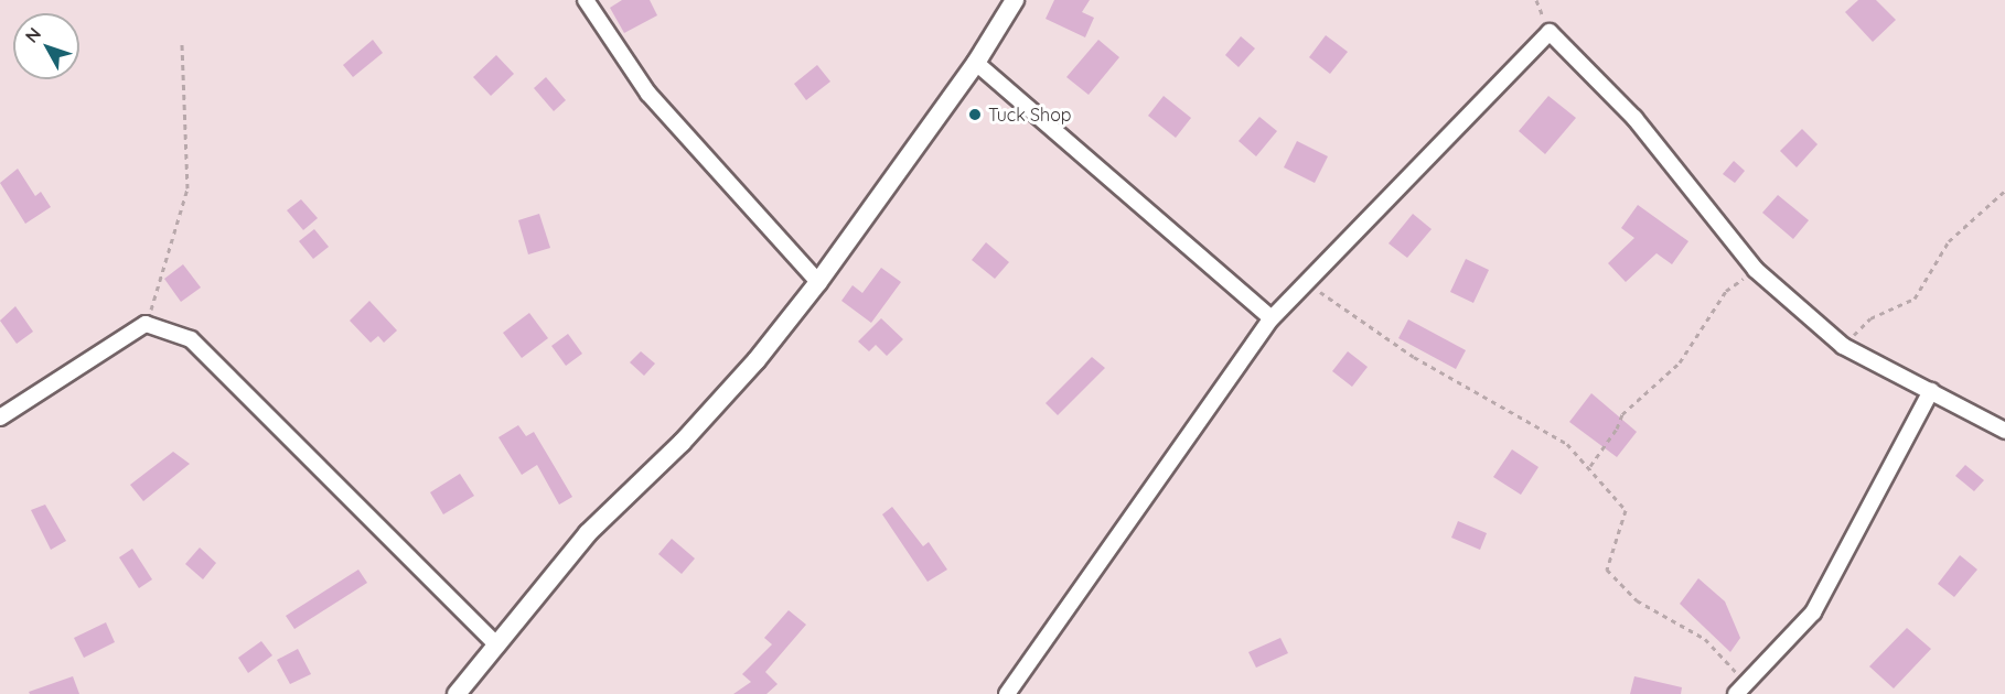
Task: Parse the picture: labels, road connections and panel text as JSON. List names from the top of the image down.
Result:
{
  "places": ["Tuck Shop"],
  "north": "top left"
}
